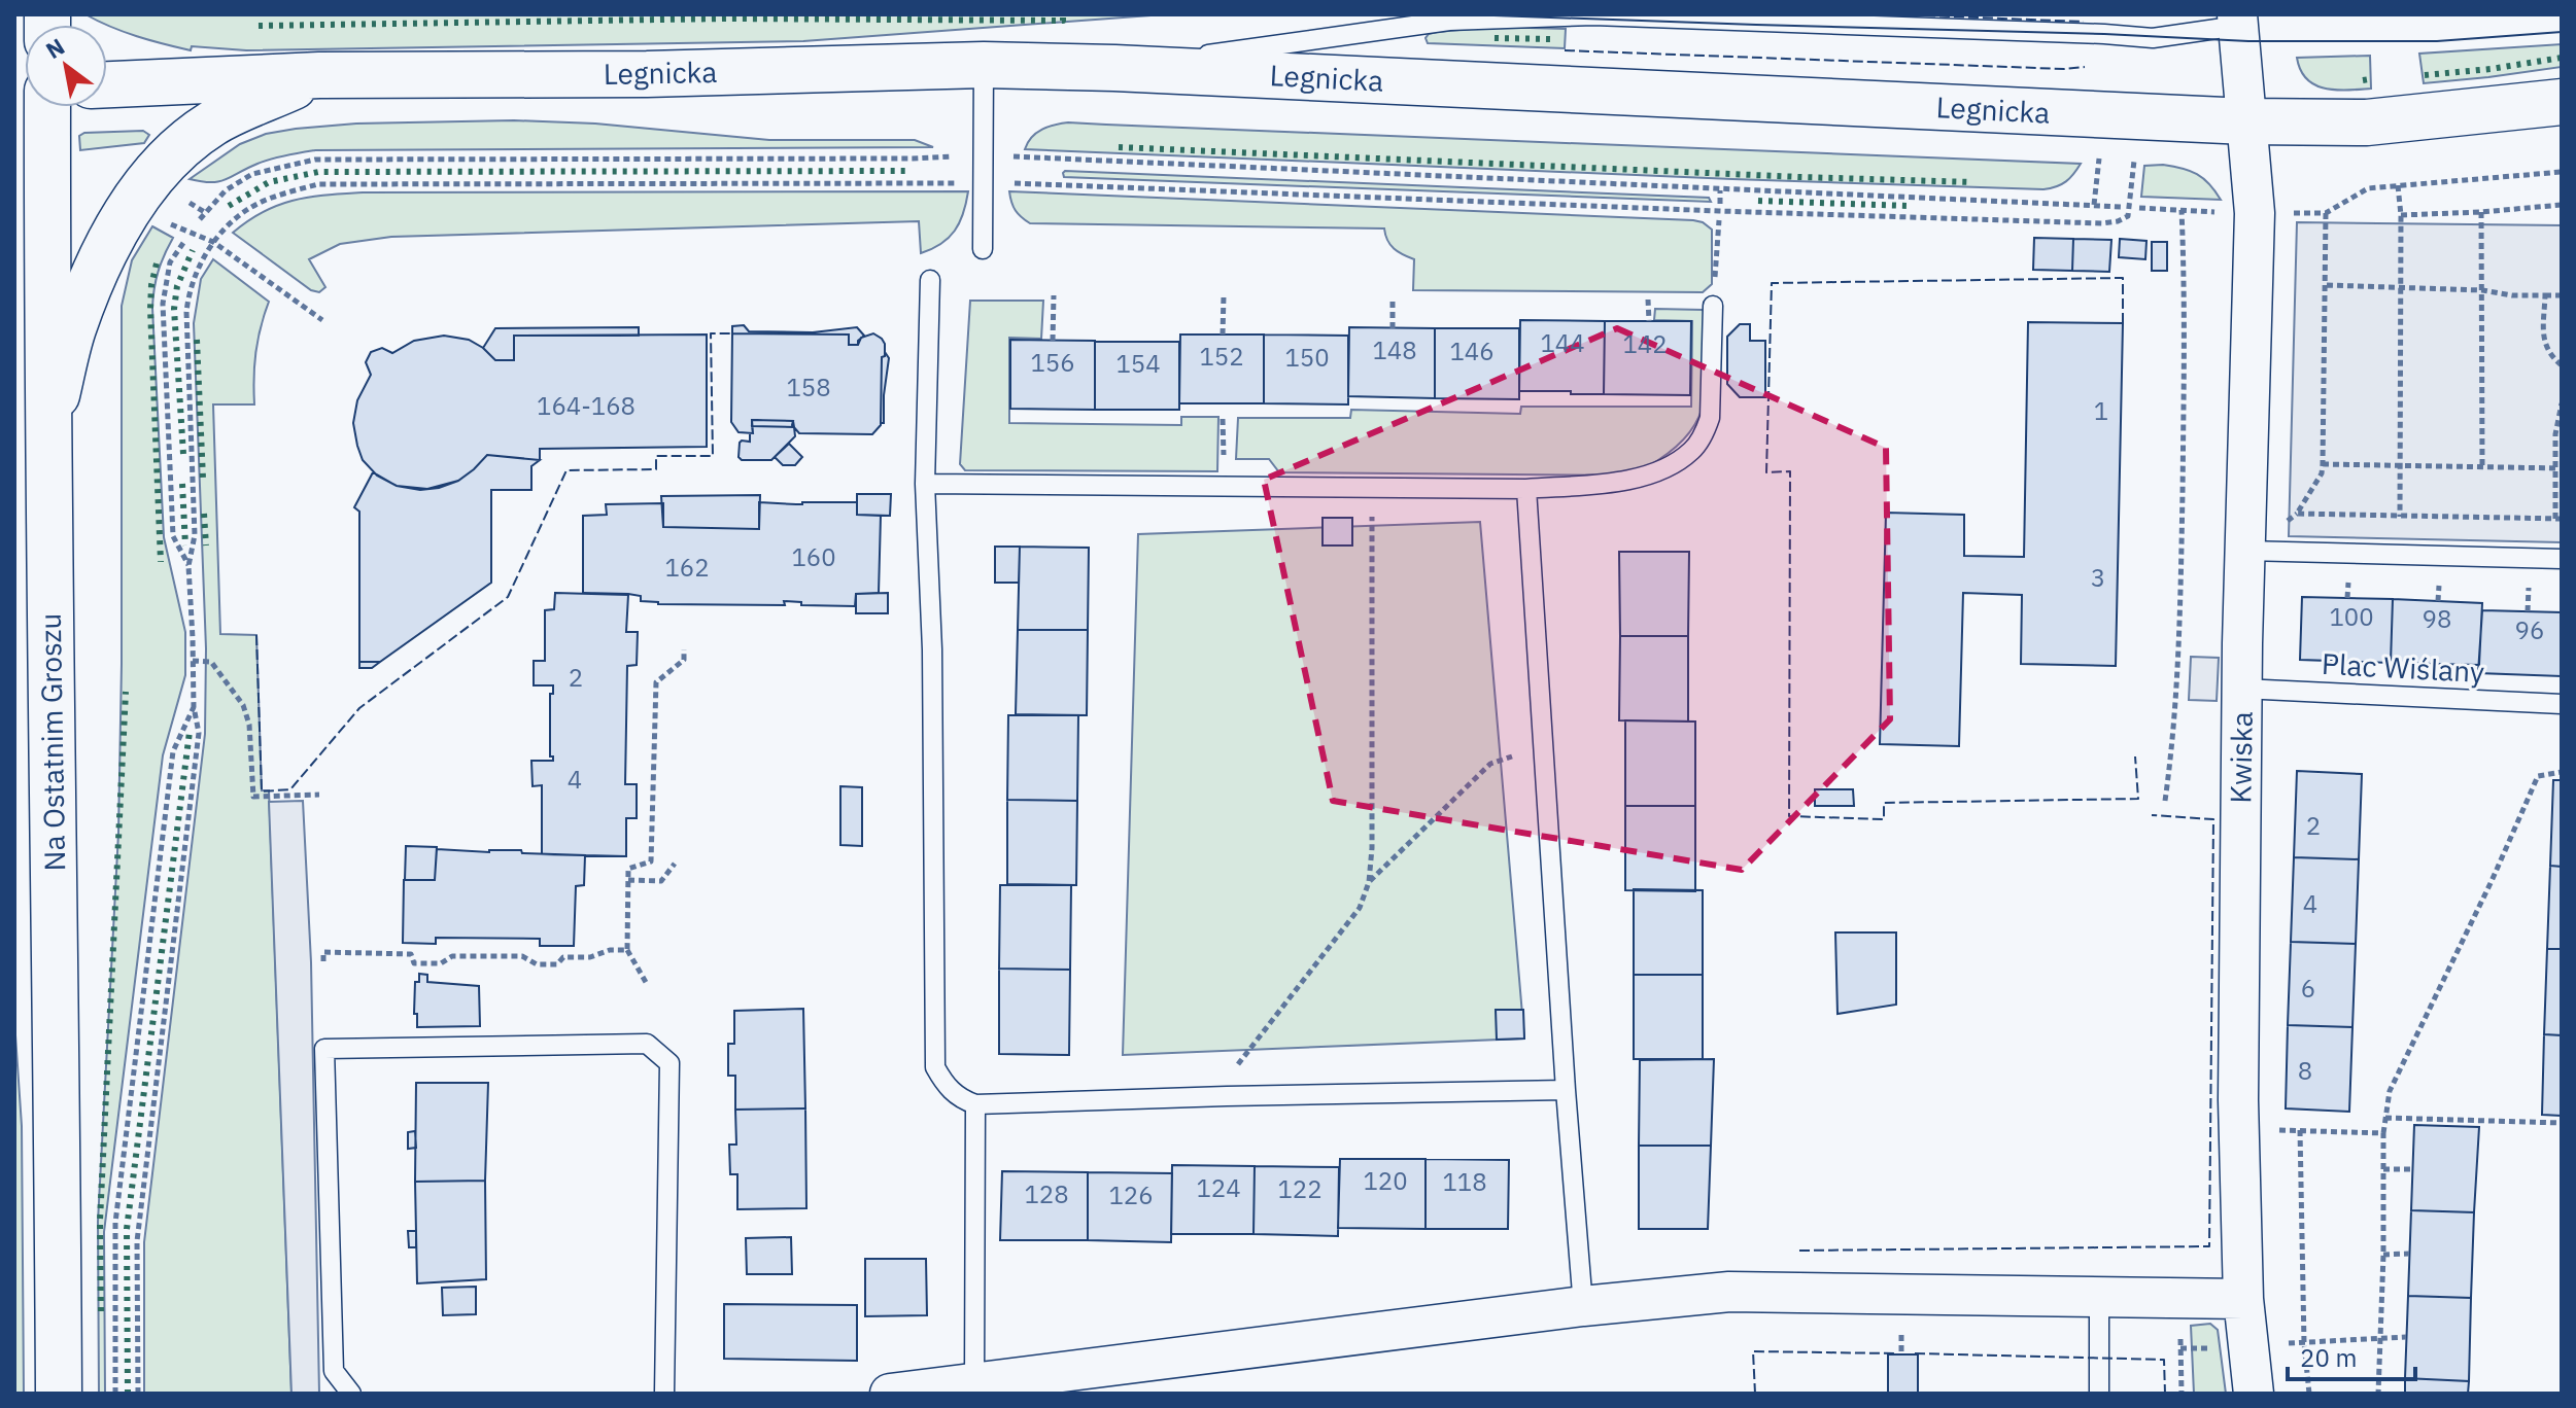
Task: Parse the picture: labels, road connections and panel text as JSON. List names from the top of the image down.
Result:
{
  "streets": {
    "main road": ["Legnicka", "Na Ostatnim Groszu"],
    "street": ["Kwiska"],
    "lane": ["Plac Wiślany"]
  },
  "crossings": [
    ["Legnicka", "Kwiska"],
    ["Plac Wiślany", "Kwiska"]
  ],
  "house_numbers": [
    "144",
    "142",
    "148",
    "146",
    "152",
    "150",
    "156",
    "154",
    "158",
    "164-168",
    "1",
    "160",
    "162",
    "3",
    "100",
    "98",
    "96",
    "2",
    "4",
    "2",
    "4",
    "6",
    "8",
    "120",
    "118",
    "124",
    "122",
    "128",
    "126"
  ],
  "scale_bar": "20 m",
  "north": "top left"
}
